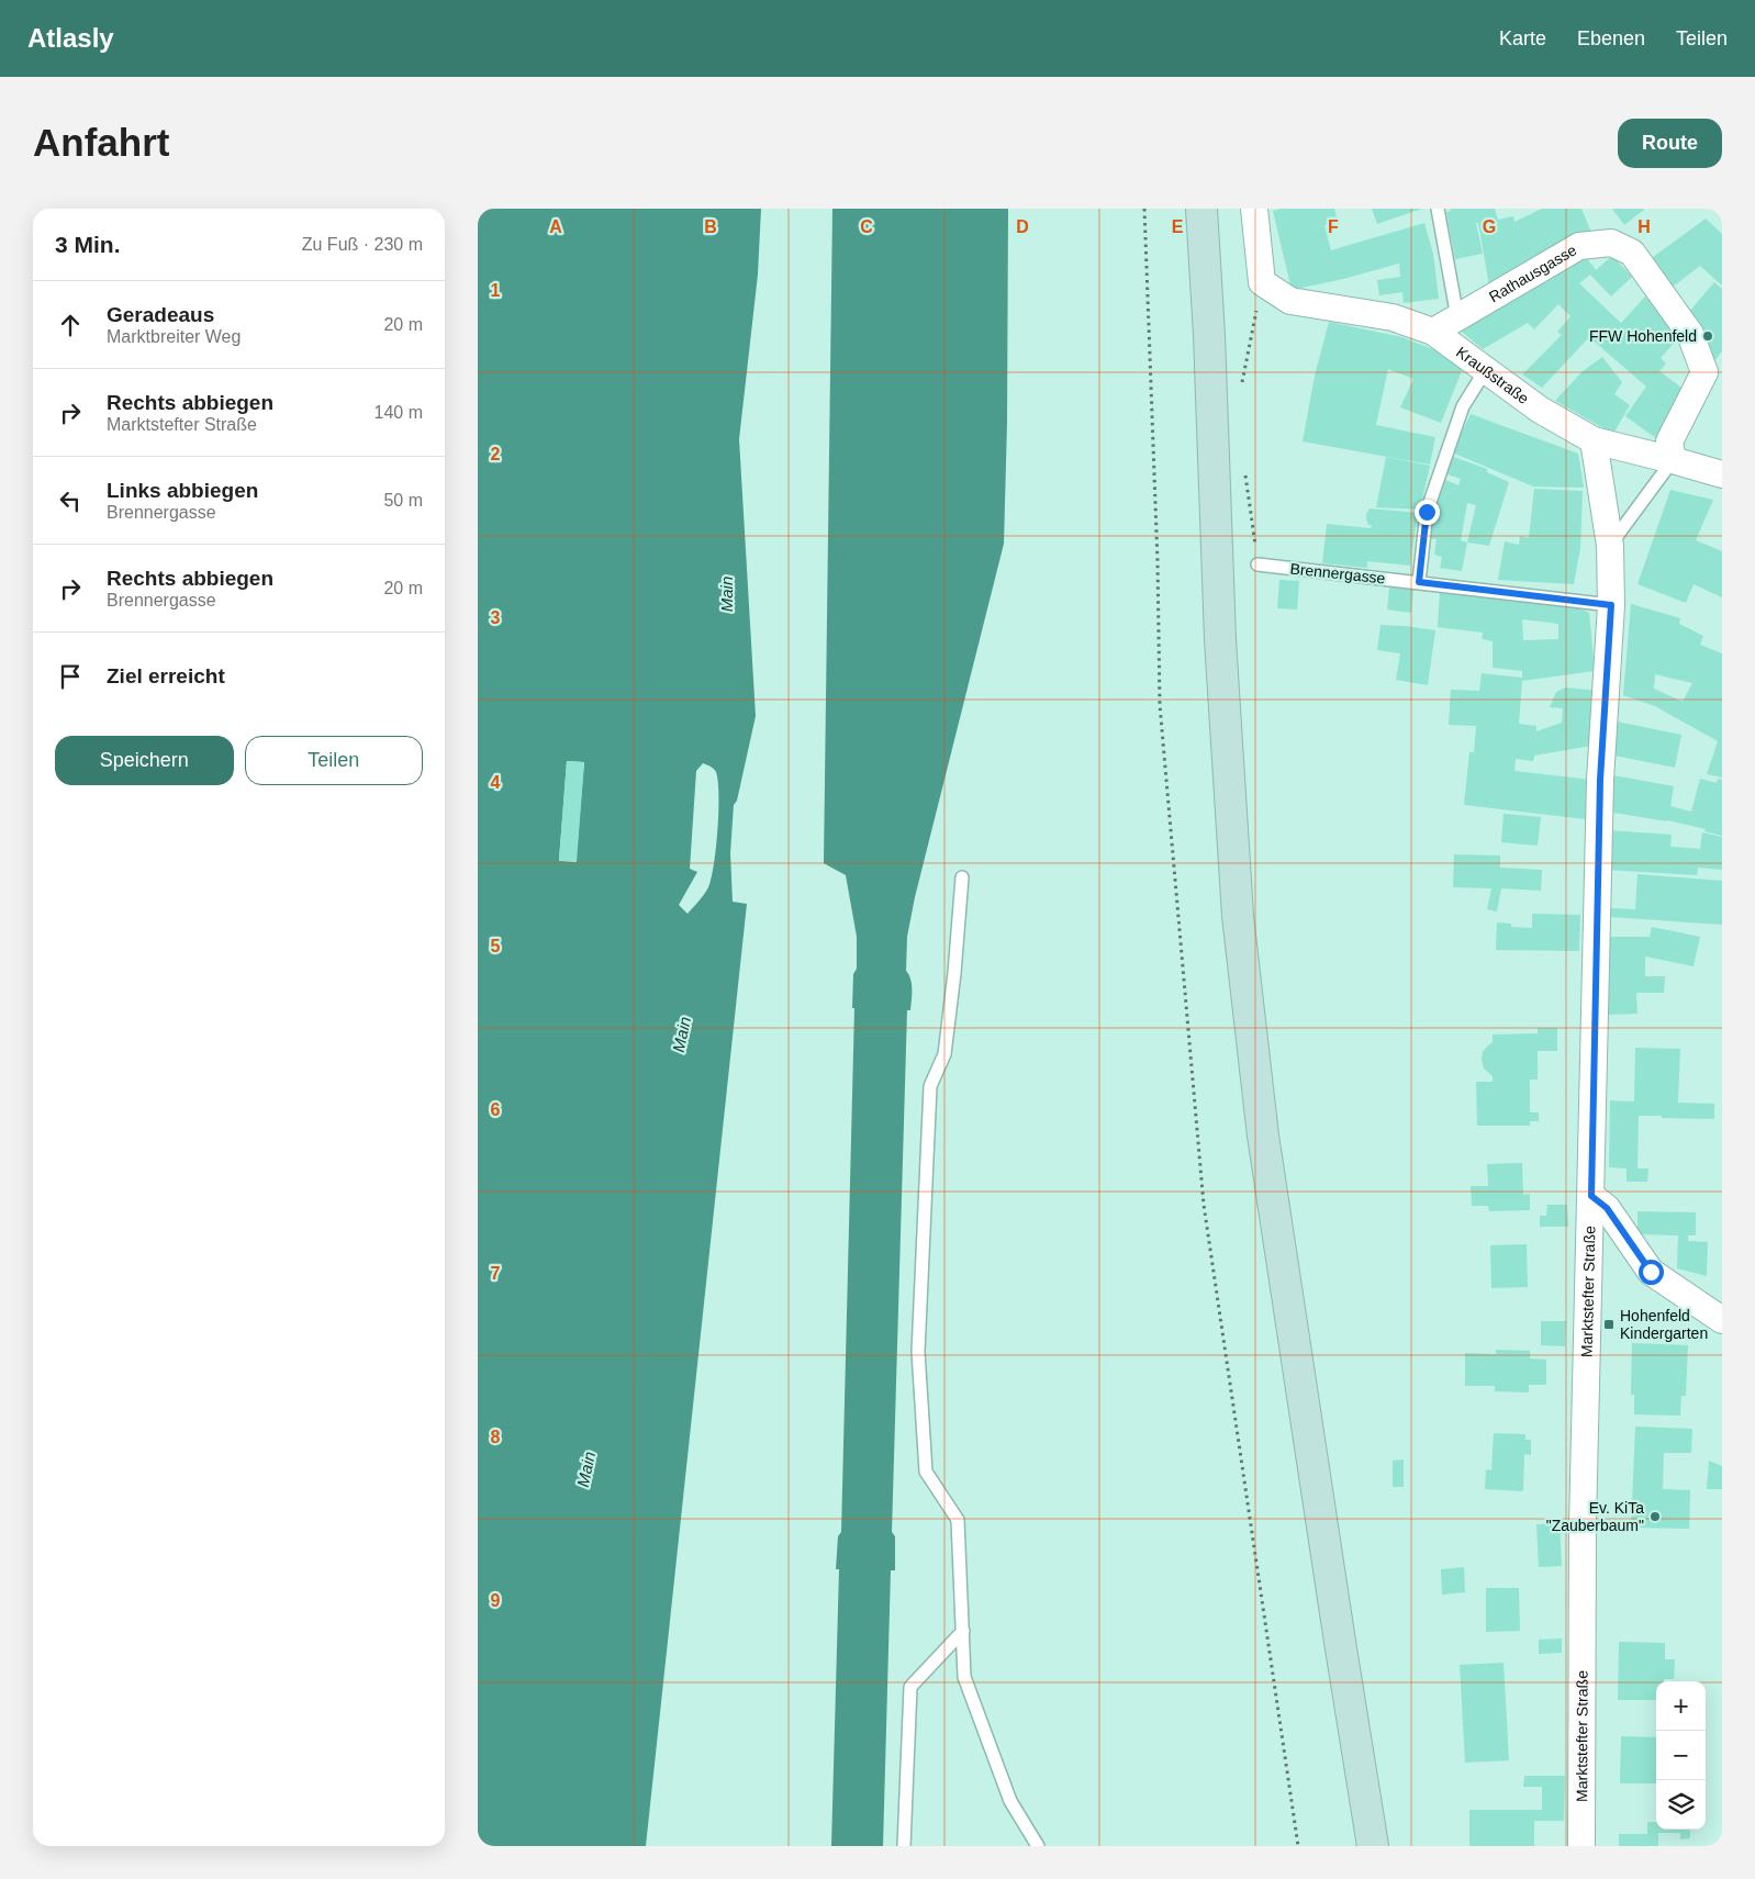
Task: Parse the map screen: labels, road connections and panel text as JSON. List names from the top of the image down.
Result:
{
  "streets": {
    "street": ["Rathausgasse", "Kraußstraße", "Marktstefter Straße"],
    "lane": ["Brennergasse"]
  },
  "crossings": [
    ["Rathausgasse", "Kraußstraße"],
    ["Kraußstraße", "Marktstefter Straße"],
    ["Brennergasse", "Marktstefter Straße"]
  ],
  "water": ["Main"],
  "places": {
    "other": ["FFW Hohenfeld", "Ev. KiTa \"Zauberbaum\""],
    "transit": ["Hohenfeld Kindergarten"]
  },
  "page": {
    "header": "Atlasly",
    "nav": ["Karte", "Ebenen", "Teilen"],
    "buttons": [
      "Route",
      ["Speichern", "Teilen"]
    ],
    "title": "Anfahrt",
    "heading": ["3 Min.", "Zu Fuß · 230 m"],
    "list": [
      ["Geradeaus", "Marktbreiter Weg", "20 m"],
      ["Rechts abbiegen", "Marktstefter Straße", "140 m"],
      ["Links abbiegen", "Brennergasse", "50 m"],
      ["Rechts abbiegen", "Brennergasse", "20 m"],
      "Ziel erreicht"
    ],
    "map_buttons": ["+", "−"]
  },
  "grid": {
    "columns": [
      "A",
      "B",
      "C",
      "D",
      "E",
      "F",
      "G",
      "H"
    ],
    "rows": [
      "1",
      "2",
      "3",
      "4",
      "5",
      "6",
      "7",
      "8",
      "9"
    ]
  }
}
